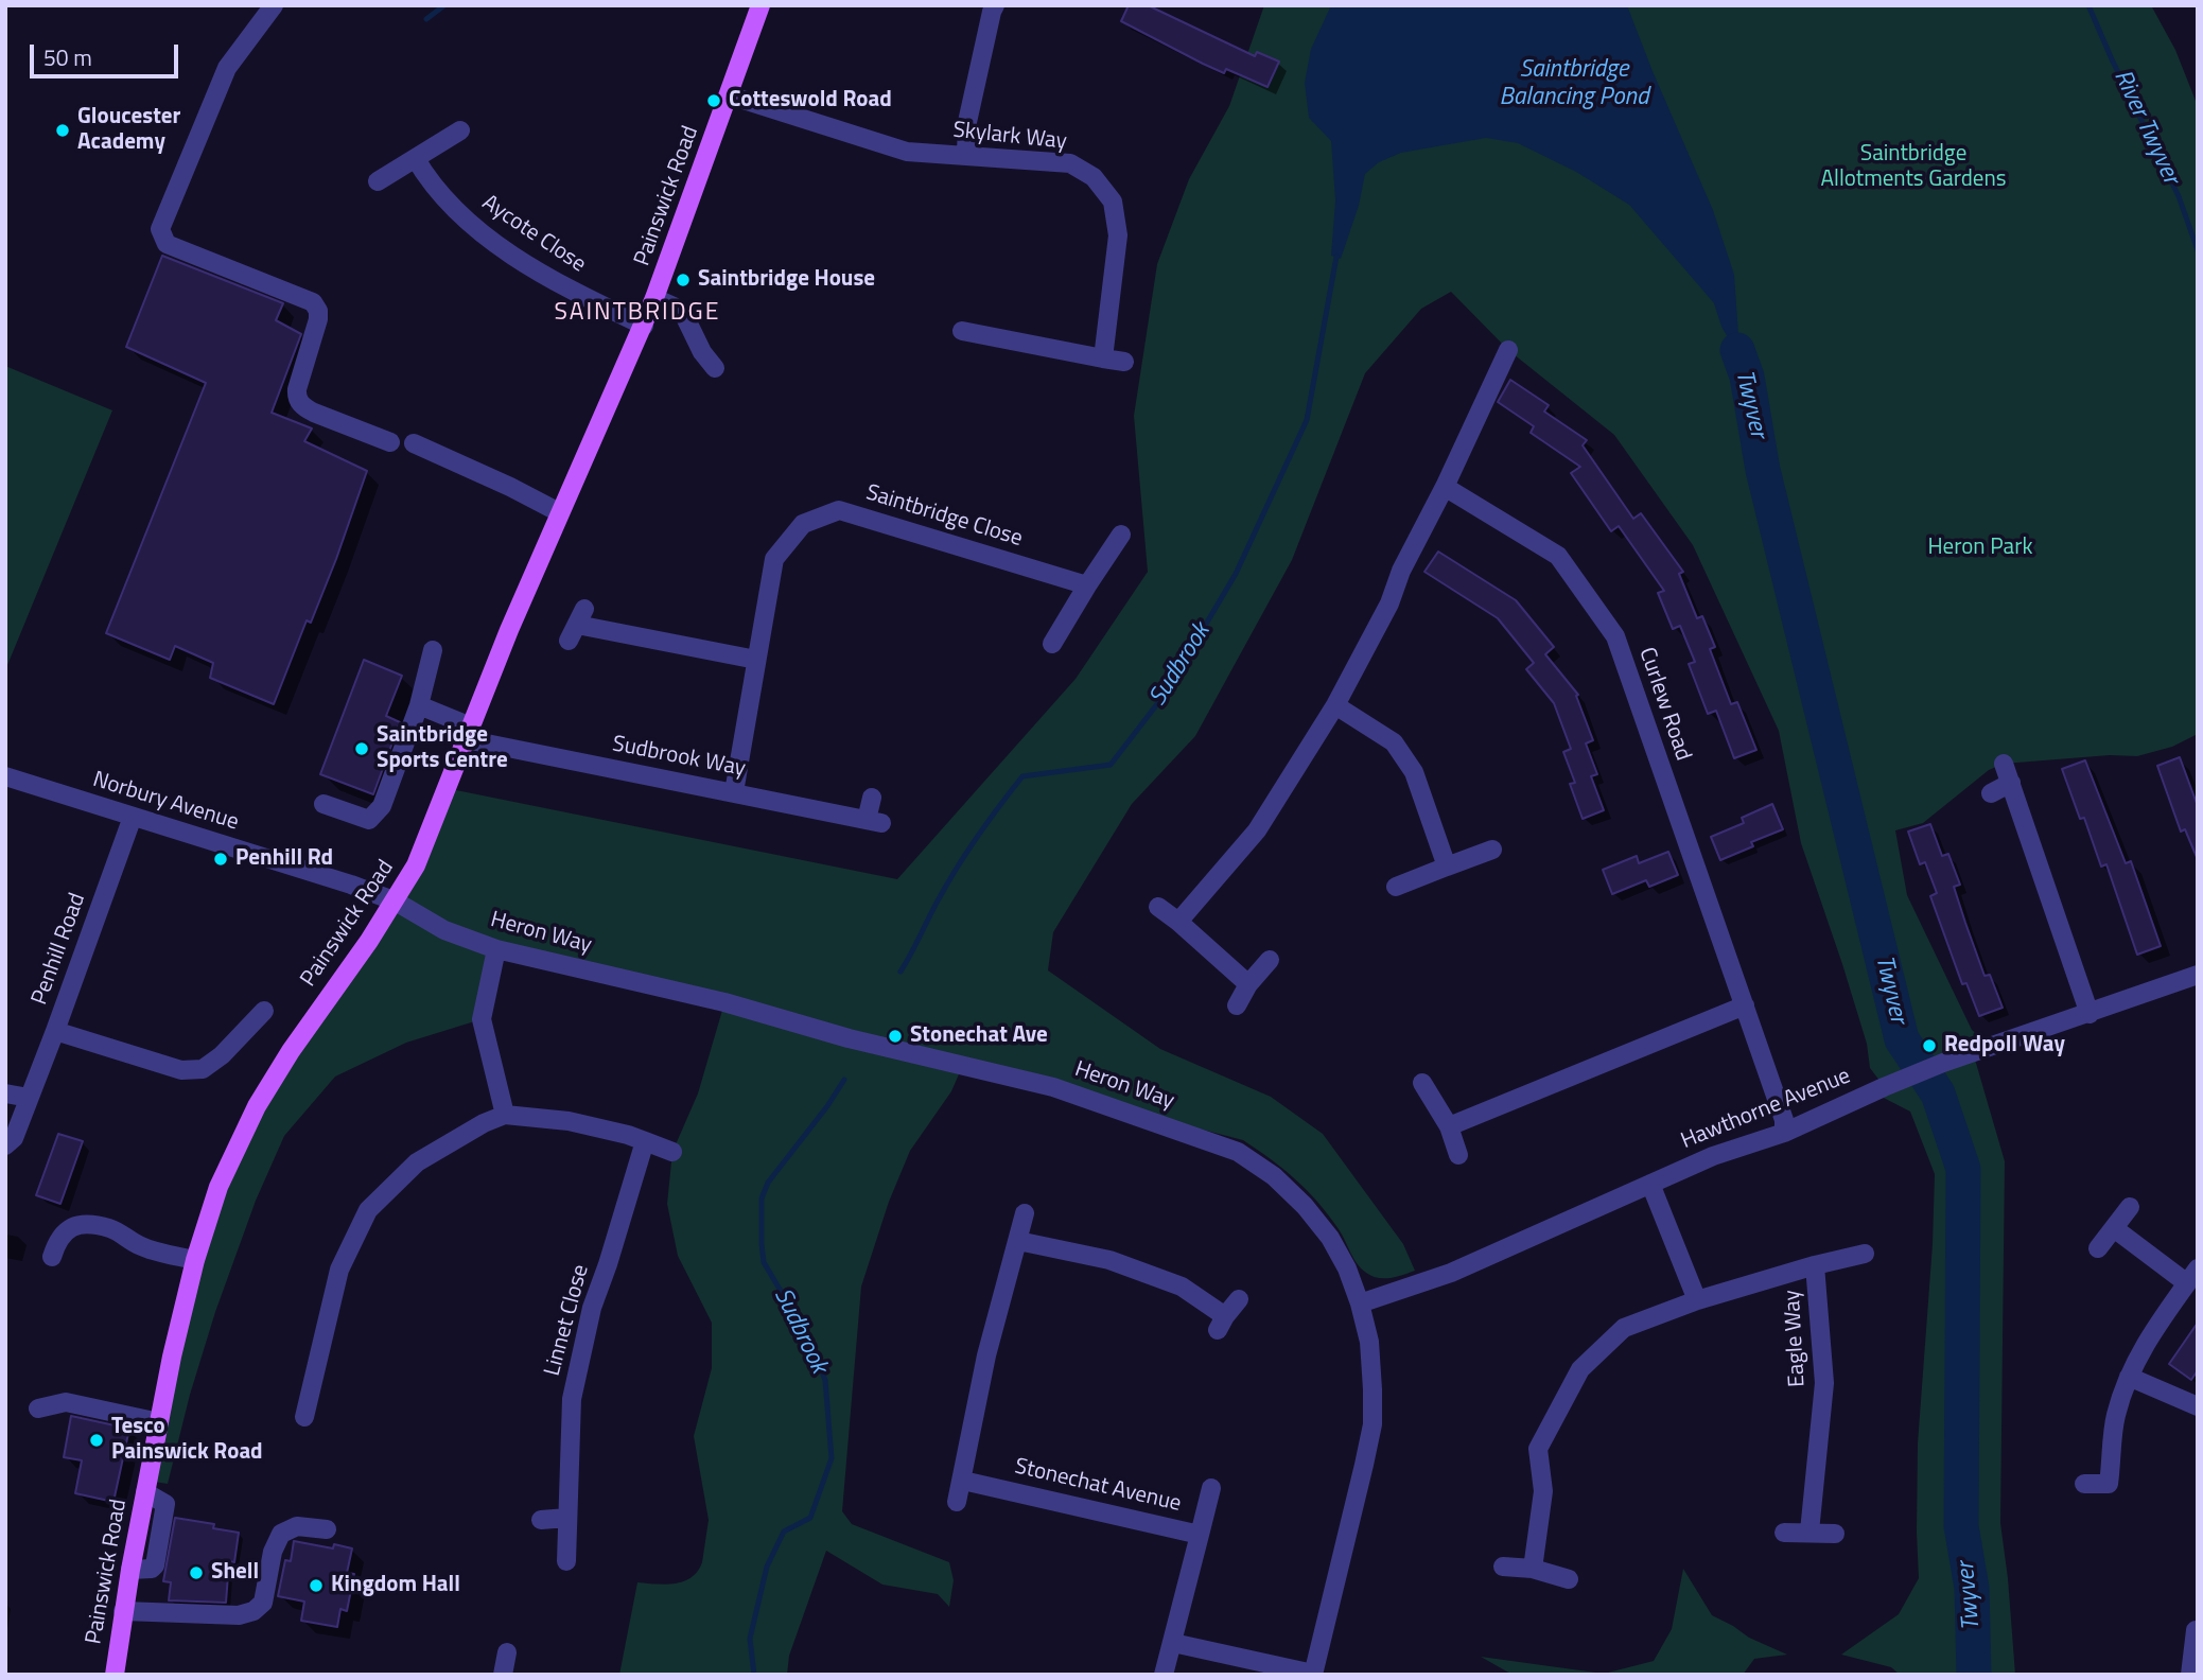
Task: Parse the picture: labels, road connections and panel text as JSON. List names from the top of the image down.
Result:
{
  "streets": {
    "main road": ["Painswick Road"],
    "street": [
      "Skylark Way",
      "Aycote Close",
      "Saintbridge Close",
      "Curlew Road",
      "Sudbrook Way",
      "Norbury Avenue",
      "Heron Way",
      "Penhill Road",
      "Hawthorne Avenue",
      "Linnet Close",
      "Eagle Way",
      "Stonechat Avenue"
    ]
  },
  "crossings": [
    ["Skylark Way", "Painswick Road"],
    ["Painswick Road", "Aycote Close"],
    ["Painswick Road", "Sudbrook Way"],
    ["Painswick Road", "Norbury Avenue"],
    ["Painswick Road", "Heron Way"],
    ["Saintbridge Close", "Sudbrook Way"],
    ["Curlew Road", "Hawthorne Avenue"],
    ["Norbury Avenue", "Heron Way"],
    ["Norbury Avenue", "Penhill Road"],
    ["Heron Way", "Hawthorne Avenue"]
  ],
  "districts": ["SAINTBRIDGE"],
  "water": [
    "Saintbridge Balancing Pond",
    "River Twyver",
    "Twyver",
    "Sudbrook"
  ],
  "parks": ["Saintbridge Allotments Gardens", "Heron Park"],
  "places": [
    "Cotteswold Road",
    "Gloucester Academy",
    "Saintbridge House",
    "Saintbridge Sports Centre",
    "Penhill Rd",
    "Stonechat Ave",
    "Redpoll Way",
    "Tesco Painswick Road",
    "Shell",
    "Kingdom Hall"
  ],
  "scale_bar": "50 m"
}
